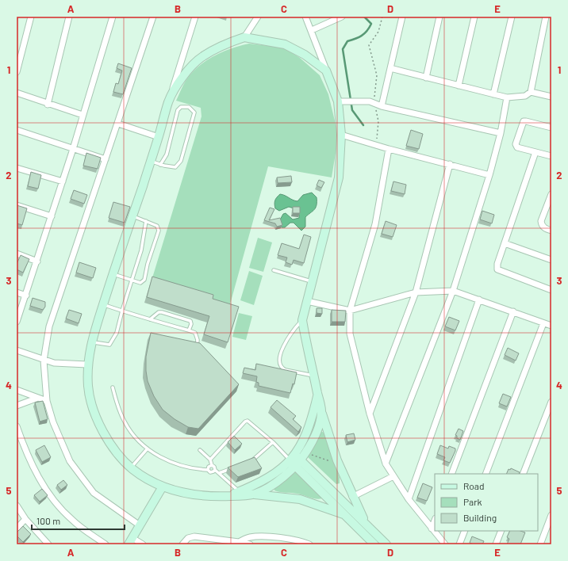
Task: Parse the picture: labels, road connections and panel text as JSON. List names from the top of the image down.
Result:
{
  "legend": ["Road", "Park", "Building"],
  "scale_bar": "100 m",
  "grid": {
    "columns": [
      "A",
      "B",
      "C",
      "D",
      "E"
    ],
    "rows": [
      "1",
      "2",
      "3",
      "4",
      "5"
    ]
  }
}
